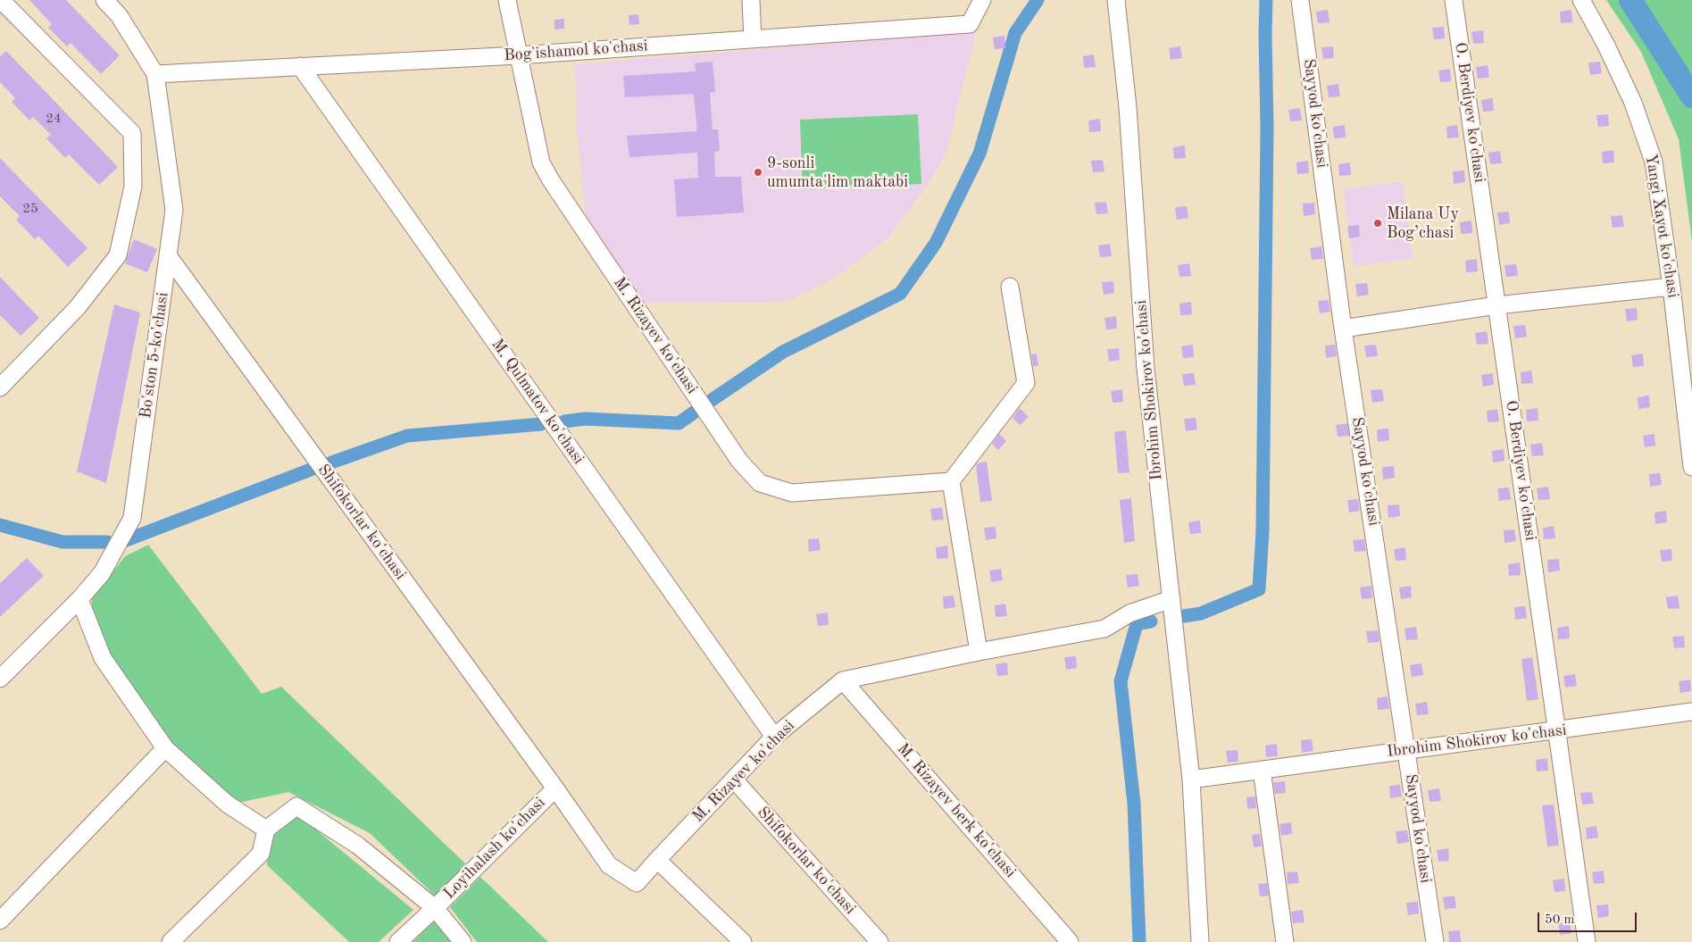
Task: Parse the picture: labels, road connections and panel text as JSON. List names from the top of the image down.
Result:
{
  "streets": {
    "street": [
      "Bog'ishamol ko'chasi",
      "O. Berdiyev ko'chasi",
      "Sayyod ko'chasi",
      "Yangi Xayot ko'chasi",
      "M. Rizayev ko'chasi",
      "Bo'ston 5-ko'chasi",
      "Ibrohim Shokirov ko'chasi",
      "M. Qulmatov ko'chasi",
      "Shifokorlar ko'chasi",
      "M. Rizayev berk ko'chasi",
      "Loyihalash ko'chasi"
    ]
  },
  "crossings": [
    ["Bog'ishamol ko'chasi", "M. Rizayev ko'chasi"],
    ["Bog'ishamol ko'chasi", "Bo'ston 5-ko'chasi"],
    ["Bog'ishamol ko'chasi", "M. Qulmatov ko'chasi"],
    ["O. Berdiyev ko'chasi", "Ibrohim Shokirov ko'chasi"],
    ["Sayyod ko'chasi", "Ibrohim Shokirov ko'chasi"],
    ["M. Rizayev ko'chasi", "Ibrohim Shokirov ko'chasi"],
    ["M. Rizayev ko'chasi", "M. Qulmatov ko'chasi"],
    ["M. Rizayev ko'chasi", "Shifokorlar ko'chasi"],
    ["M. Rizayev ko'chasi", "M. Rizayev berk ko'chasi"],
    ["Bo'ston 5-ko'chasi", "Shifokorlar ko'chasi"],
    ["Shifokorlar ko'chasi", "Loyihalash ko'chasi"]
  ],
  "places": ["9-sonli umumta'lim maktabi", "Milana Uy Bog’chasi"],
  "house_numbers": ["24", "25"],
  "scale_bar": "50 m"
}
